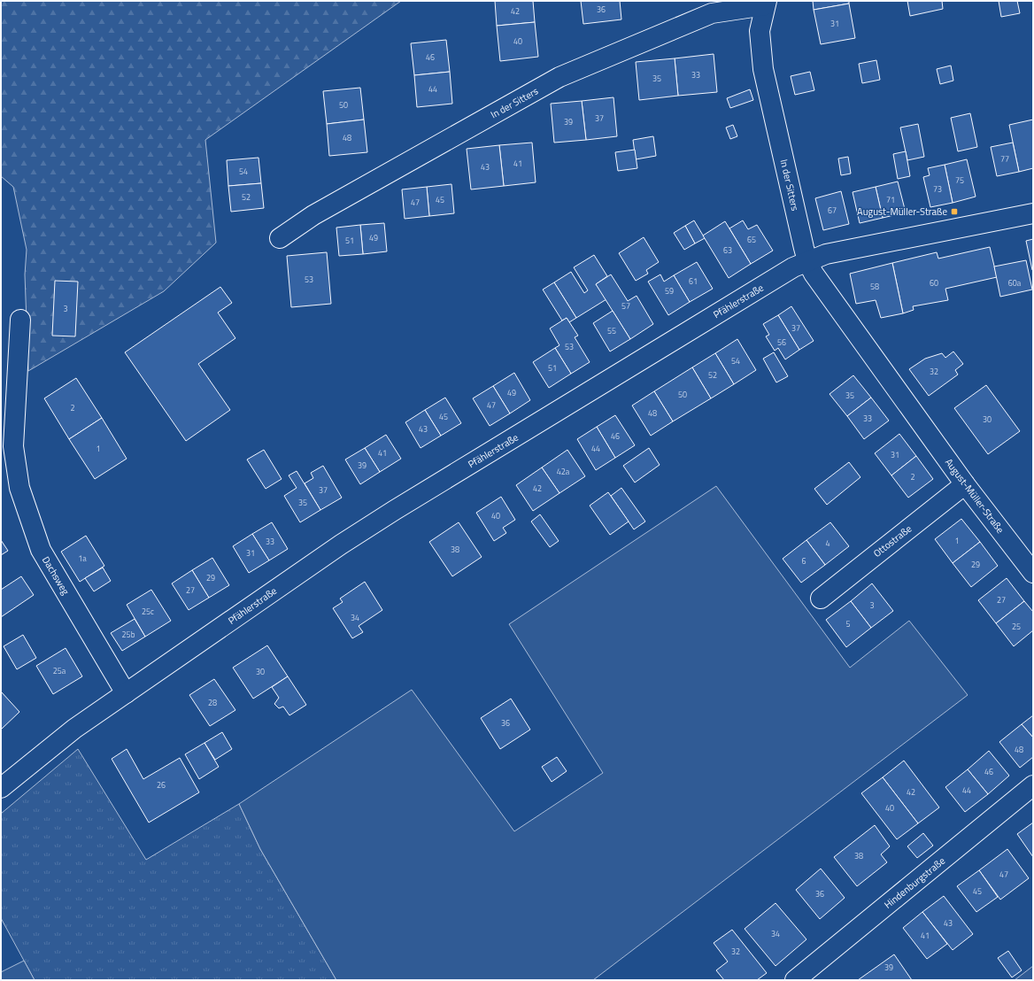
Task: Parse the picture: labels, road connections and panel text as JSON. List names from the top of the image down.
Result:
{
  "streets": {
    "street": [
      "In der Sitters",
      "Pfählerstraße",
      "August-Müller-Straße",
      "Ottostraße",
      "Dachsweg",
      "Hindenburgstraße"
    ]
  },
  "crossings": [
    ["In der Sitters", "Pfählerstraße"],
    ["In der Sitters", "August-Müller-Straße"],
    ["Pfählerstraße", "August-Müller-Straße"],
    ["Pfählerstraße", "Dachsweg"],
    ["August-Müller-Straße", "Ottostraße"]
  ],
  "places": {
    "transit": ["August-Müller-Straße"]
  },
  "house_numbers": [
    "36",
    "42",
    "31",
    "40",
    "46",
    "33",
    "35",
    "44",
    "50",
    "37",
    "39",
    "48",
    "77",
    "41",
    "43",
    "54",
    "75",
    "73",
    "52",
    "45",
    "71",
    "47",
    "67",
    "49",
    "65",
    "51",
    "63",
    "53",
    "61",
    "60",
    "60a",
    "58",
    "59",
    "57",
    "3",
    "37",
    "55",
    "56",
    "53",
    "54",
    "51",
    "32",
    "52",
    "49",
    "50",
    "35",
    "47",
    "2",
    "48",
    "45",
    "33",
    "30",
    "43",
    "46",
    "1",
    "44",
    "41",
    "31",
    "39",
    "42a",
    "2",
    "42",
    "37",
    "35",
    "40",
    "1",
    "33",
    "4",
    "38",
    "31",
    "1a",
    "6",
    "29",
    "29",
    "27",
    "27",
    "3",
    "25c",
    "34",
    "5",
    "25",
    "25b",
    "25a",
    "30",
    "28",
    "36",
    "48",
    "46",
    "26",
    "44",
    "42",
    "40",
    "38",
    "47",
    "45",
    "36",
    "43",
    "34",
    "41",
    "32",
    "39"
  ]
}
